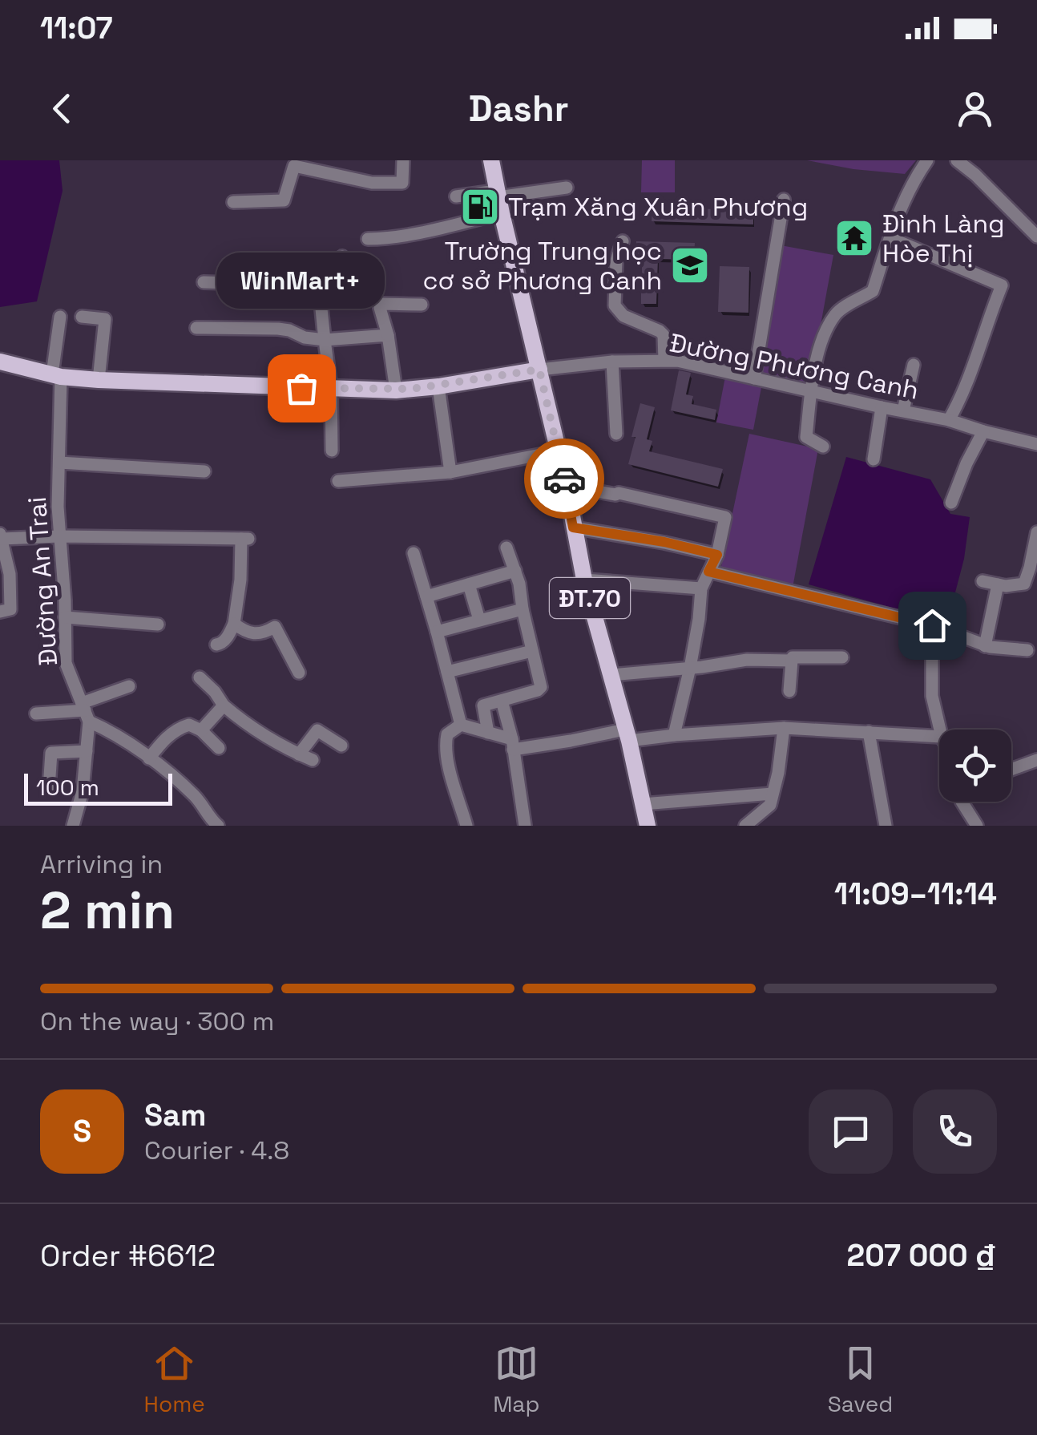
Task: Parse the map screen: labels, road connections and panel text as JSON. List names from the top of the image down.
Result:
{
  "streets": {
    "main road": ["ĐT.70"],
    "street": ["Đường Phương Canh", "Đường An Trai"]
  },
  "crossings": [
    ["Đường Phương Canh", "ĐT.70"]
  ],
  "places": {
    "fuel station": ["Trạm Xăng Xuân Phương"],
    "temple": ["Đình Làng Hòe Thị"],
    "school or university": ["Trường Trung học cơ sở Phương Canh"],
    "other": ["WinMart+"]
  },
  "scale_bar": "100 m",
  "page": {
    "status": "11:07",
    "header": "Dashr",
    "bubble": "WinMart+",
    "scale": "100 m",
    "heading": ["2 min", "Arriving in", "11:09–11:14"],
    "panel": [
      "Sam",
      "Courier · 4.8",
      "Order #6612",
      "207 000 ₫"
    ],
    "bar": "On the way · 300 m",
    "round": "S",
    "tabs": ["Home", "Map", "Saved"]
  }
}
